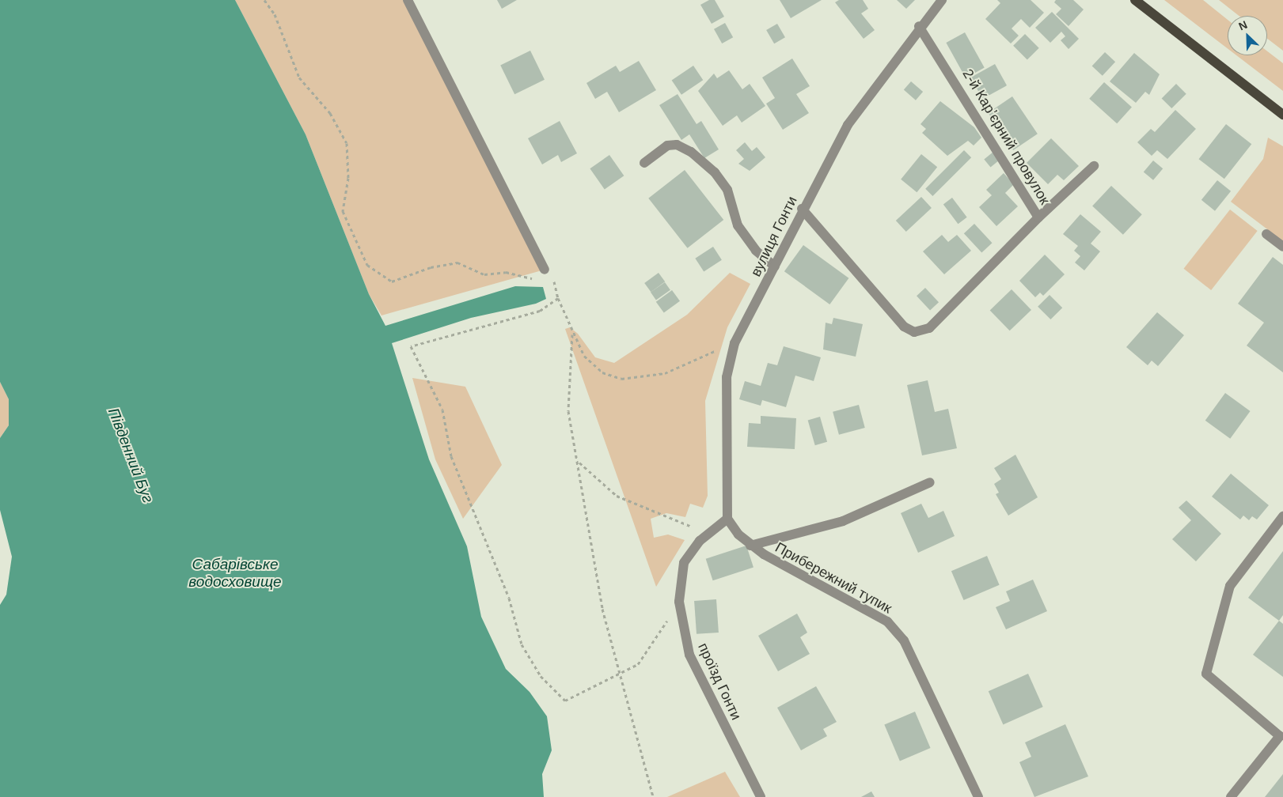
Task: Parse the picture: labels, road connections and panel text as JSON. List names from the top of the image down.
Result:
{
  "streets": {
    "street": [
      "2-й Карʼєрний провулок",
      "вулиця Гонти",
      "Прибережний тупик",
      "проїзд Гонти"
    ]
  },
  "crossings": [
    ["2-й Карʼєрний провулок", "вулиця Гонти"],
    ["вулиця Гонти", "Прибережний тупик"],
    ["вулиця Гонти", "проїзд Гонти"],
    ["Прибережний тупик", "проїзд Гонти"]
  ],
  "water": ["Південний Буг", "Сабарівське водосховище"],
  "north": "top left"
}
